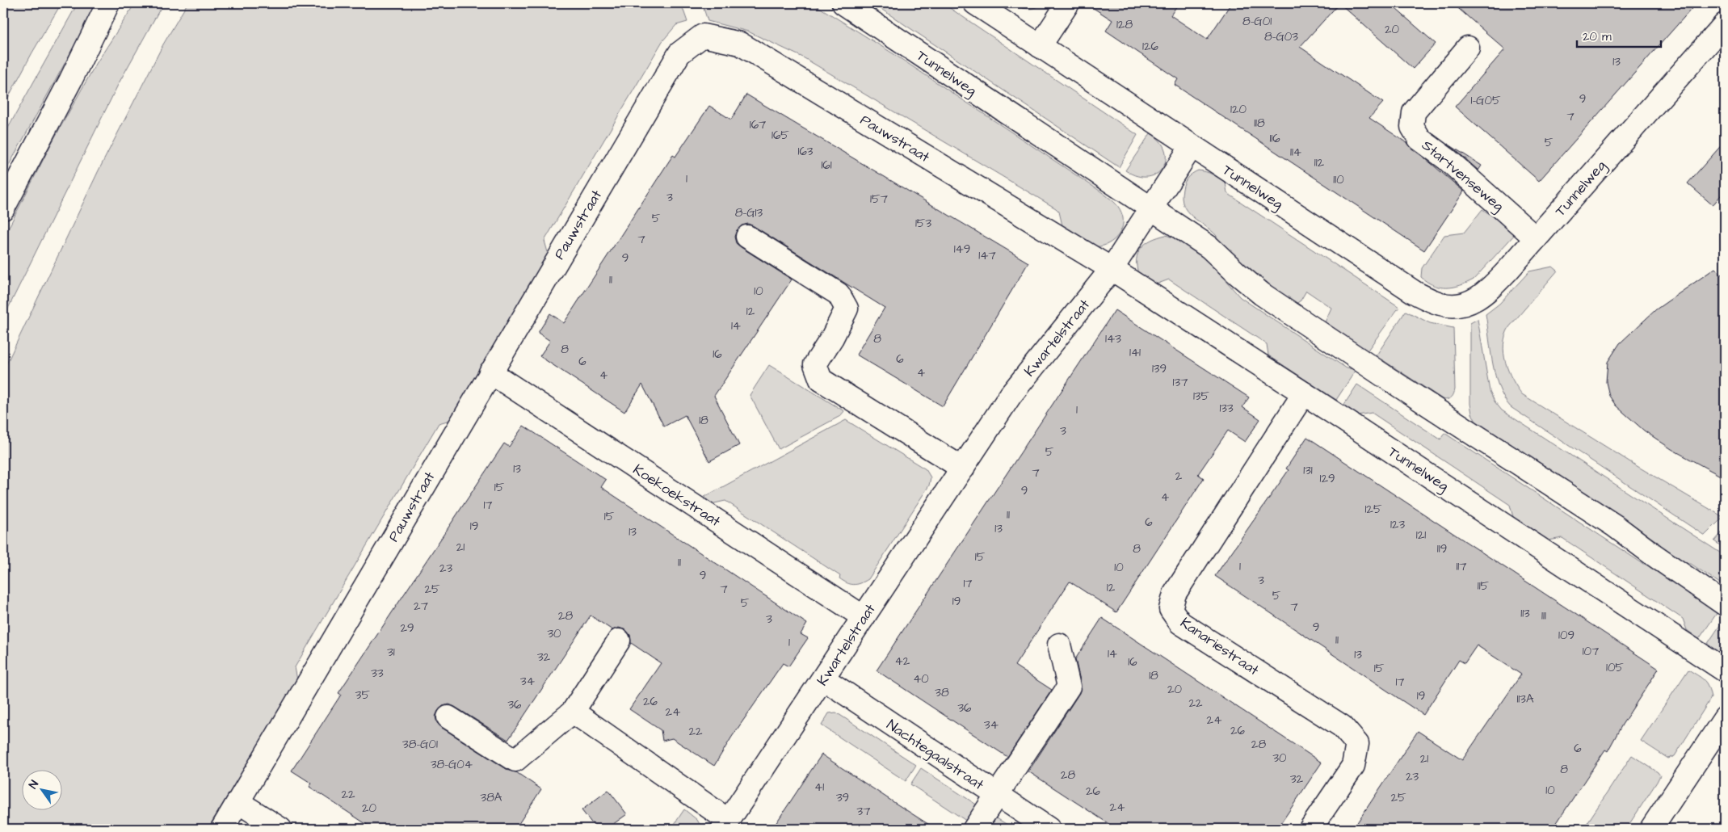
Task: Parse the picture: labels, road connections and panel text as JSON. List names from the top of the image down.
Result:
{
  "streets": {
    "street": [
      "Tunnelweg",
      "Pauwstraat",
      "Startvenseweg",
      "Kwartelstraat",
      "Koekoekstraat",
      "Kanariestraat",
      "Nachtegaalstraat"
    ]
  },
  "crossings": [
    ["Tunnelweg", "Pauwstraat"],
    ["Tunnelweg", "Startvenseweg"],
    ["Tunnelweg", "Kwartelstraat"],
    ["Tunnelweg", "Kanariestraat"],
    ["Pauwstraat", "Kwartelstraat"],
    ["Pauwstraat", "Koekoekstraat"],
    ["Kwartelstraat", "Koekoekstraat"],
    ["Kwartelstraat", "Nachtegaalstraat"]
  ],
  "house_numbers": [
    "8-G01",
    "128",
    "20",
    "8-G03",
    "126",
    "13",
    "9",
    "1-G05",
    "120",
    "7",
    "118",
    "167",
    "165",
    "116",
    "5",
    "163",
    "114",
    "112",
    "161",
    "1",
    "110",
    "3",
    "157",
    "8-G13",
    "5",
    "153",
    "7",
    "149",
    "147",
    "9",
    "11",
    "10",
    "12",
    "14",
    "8",
    "143",
    "8",
    "141",
    "16",
    "6",
    "6",
    "139",
    "4",
    "4",
    "137",
    "135",
    "133",
    "1",
    "18",
    "3",
    "5",
    "13",
    "131",
    "7",
    "2",
    "129",
    "15",
    "9",
    "4",
    "17",
    "125",
    "11",
    "15",
    "6",
    "123",
    "19",
    "13",
    "13",
    "121",
    "21",
    "8",
    "119",
    "15",
    "11",
    "1",
    "117",
    "10",
    "23",
    "9",
    "3",
    "17",
    "115",
    "12",
    "25",
    "7",
    "5",
    "19",
    "5",
    "27",
    "7",
    "113",
    "28",
    "111",
    "3",
    "9",
    "29",
    "30",
    "109",
    "11",
    "1",
    "107",
    "31",
    "14",
    "13",
    "32",
    "42",
    "16",
    "105",
    "15",
    "33",
    "18",
    "40",
    "34",
    "17",
    "20",
    "38",
    "35",
    "19",
    "113A",
    "26",
    "22",
    "36",
    "36",
    "24",
    "24",
    "34",
    "26",
    "22",
    "38-G01",
    "28",
    "6",
    "30",
    "21",
    "38-G04",
    "8",
    "28",
    "23",
    "32",
    "41",
    "10",
    "26",
    "22",
    "38A",
    "39",
    "25",
    "24",
    "20",
    "37"
  ],
  "scale_bar": "20 m",
  "north": "top left"
}
